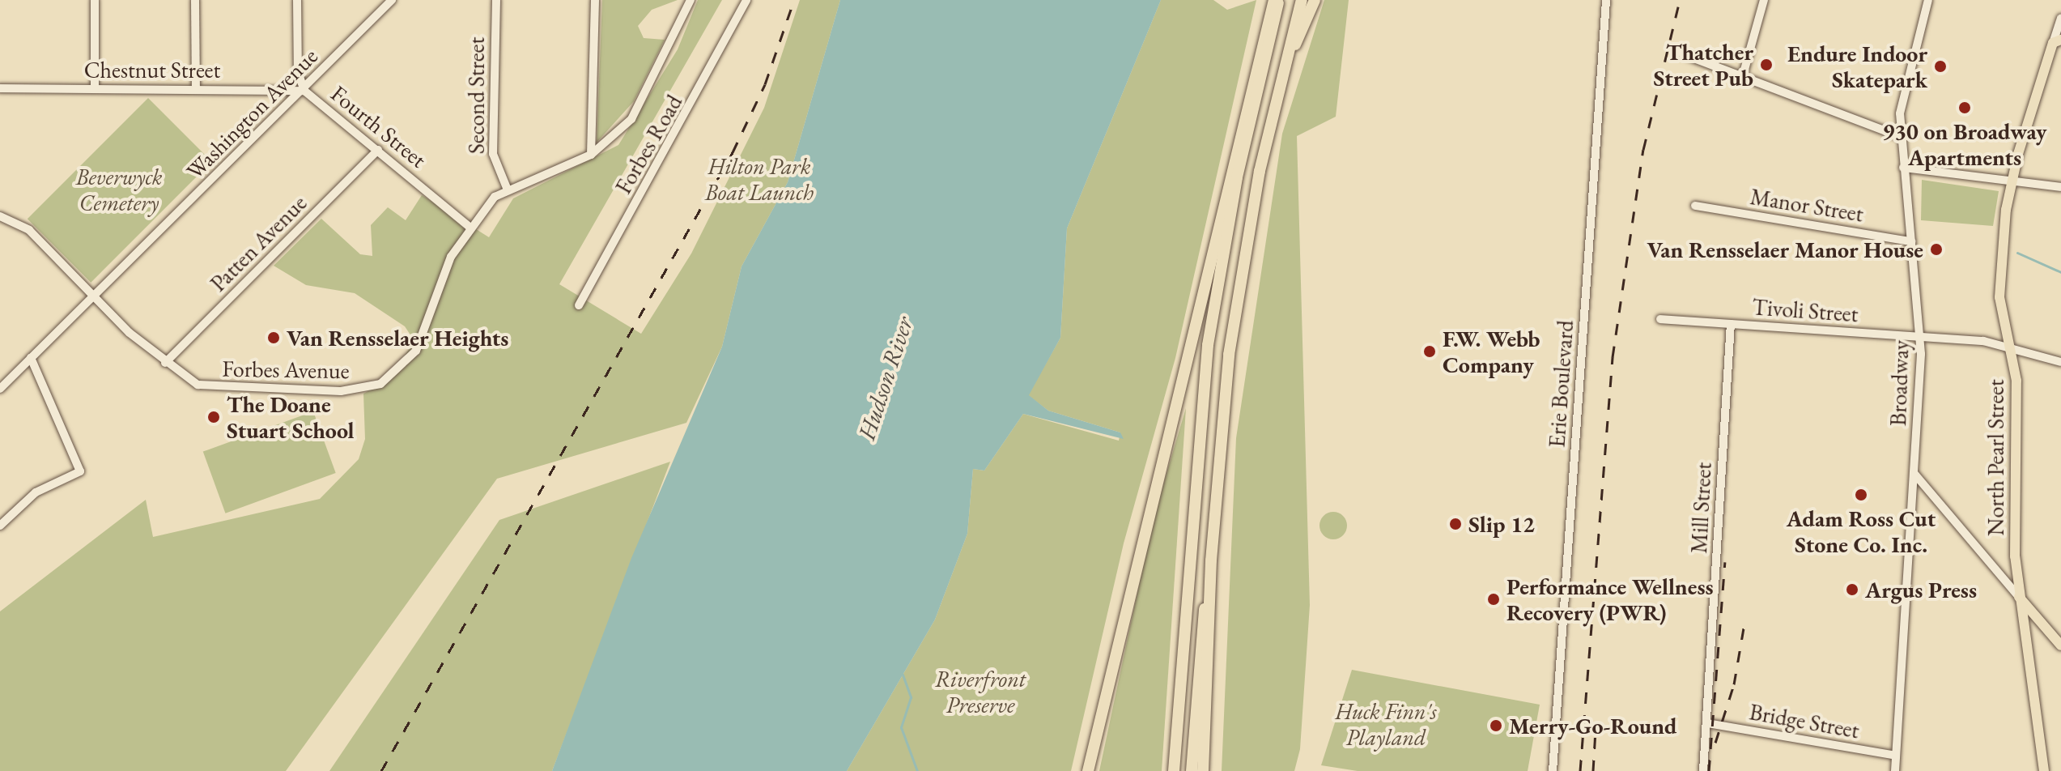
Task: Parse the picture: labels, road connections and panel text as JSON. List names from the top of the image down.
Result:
{
  "streets": {
    "main road": ["North Pearl Street"],
    "street": [
      "Chestnut Street",
      "Second Street",
      "Washington Avenue",
      "Fourth Street",
      "Forbes Road",
      "Manor Street",
      "Patten Avenue",
      "Tivoli Street",
      "Forbes Avenue",
      "Broadway",
      "Erie Boulevard",
      "Mill Street",
      "Bridge Street"
    ]
  },
  "crossings": [
    ["Chestnut Street", "Washington Avenue"],
    ["Chestnut Street", "Fourth Street"],
    ["Second Street", "Forbes Avenue"],
    ["Washington Avenue", "Fourth Street"],
    ["Washington Avenue", "Forbes Avenue"],
    ["Fourth Street", "Patten Avenue"],
    ["Fourth Street", "Forbes Avenue"],
    ["Manor Street", "Broadway"],
    ["Patten Avenue", "Forbes Avenue"],
    ["Tivoli Street", "Broadway"],
    ["Tivoli Street", "North Pearl Street"],
    ["Tivoli Street", "Mill Street"],
    ["Broadway", "Bridge Street"],
    ["Mill Street", "Bridge Street"]
  ],
  "water": ["Hudson River"],
  "parks": [
    "Hilton Park Boat Launch",
    "Beverwyck Cemetery",
    "Riverfront Preserve",
    "Huck Finn's Playland"
  ],
  "places": [
    "Thatcher Street Pub",
    "Endure Indoor Skatepark",
    "930 on Broadway Apartments",
    "Van Rensselaer Manor House",
    "Van Rensselaer Heights",
    "F.W. Webb Company",
    "The Doane Stuart School",
    "Adam Ross Cut Stone Co. Inc.",
    "Slip 12",
    "Argus Press",
    "Performance Wellness Recovery (PWR)",
    "Merry-Go-Round"
  ]
}
